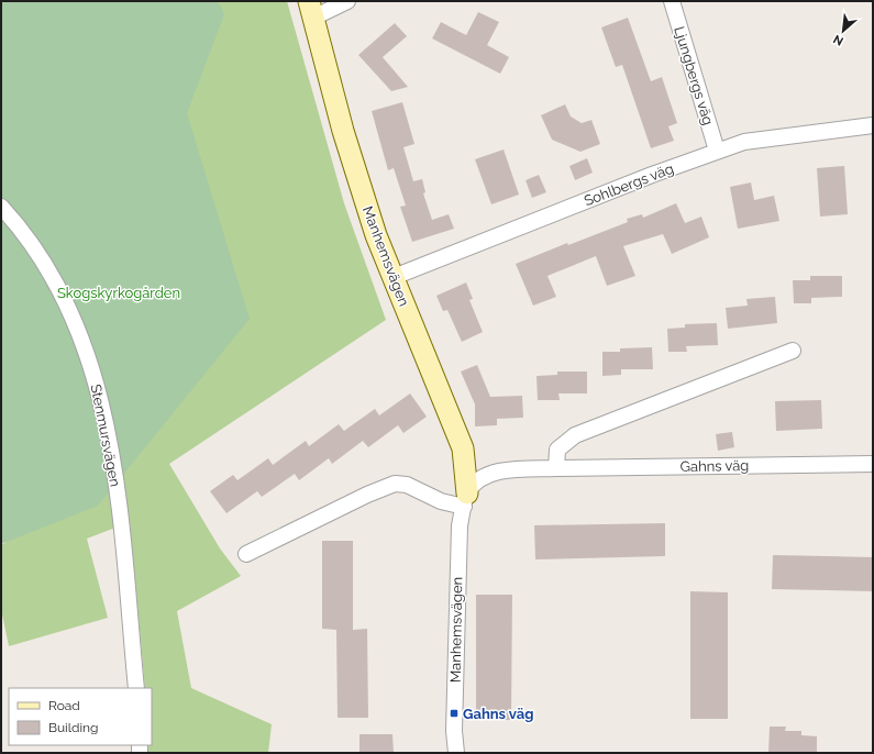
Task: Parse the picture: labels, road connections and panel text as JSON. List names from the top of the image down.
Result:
{
  "streets": {
    "street": [
      "Ljungbergs väg",
      "Sohlbergs väg",
      "Manhemsvägen",
      "Stenmursvägen",
      "Gahns väg"
    ]
  },
  "crossings": [
    ["Ljungbergs väg", "Sohlbergs väg"],
    ["Sohlbergs väg", "Manhemsvägen"],
    ["Manhemsvägen", "Gahns väg"]
  ],
  "parks": ["Skogskyrkogården"],
  "places": {
    "transit": ["Gahns väg"]
  },
  "legend": ["Road", "Building"],
  "north": "bottom left"
}
